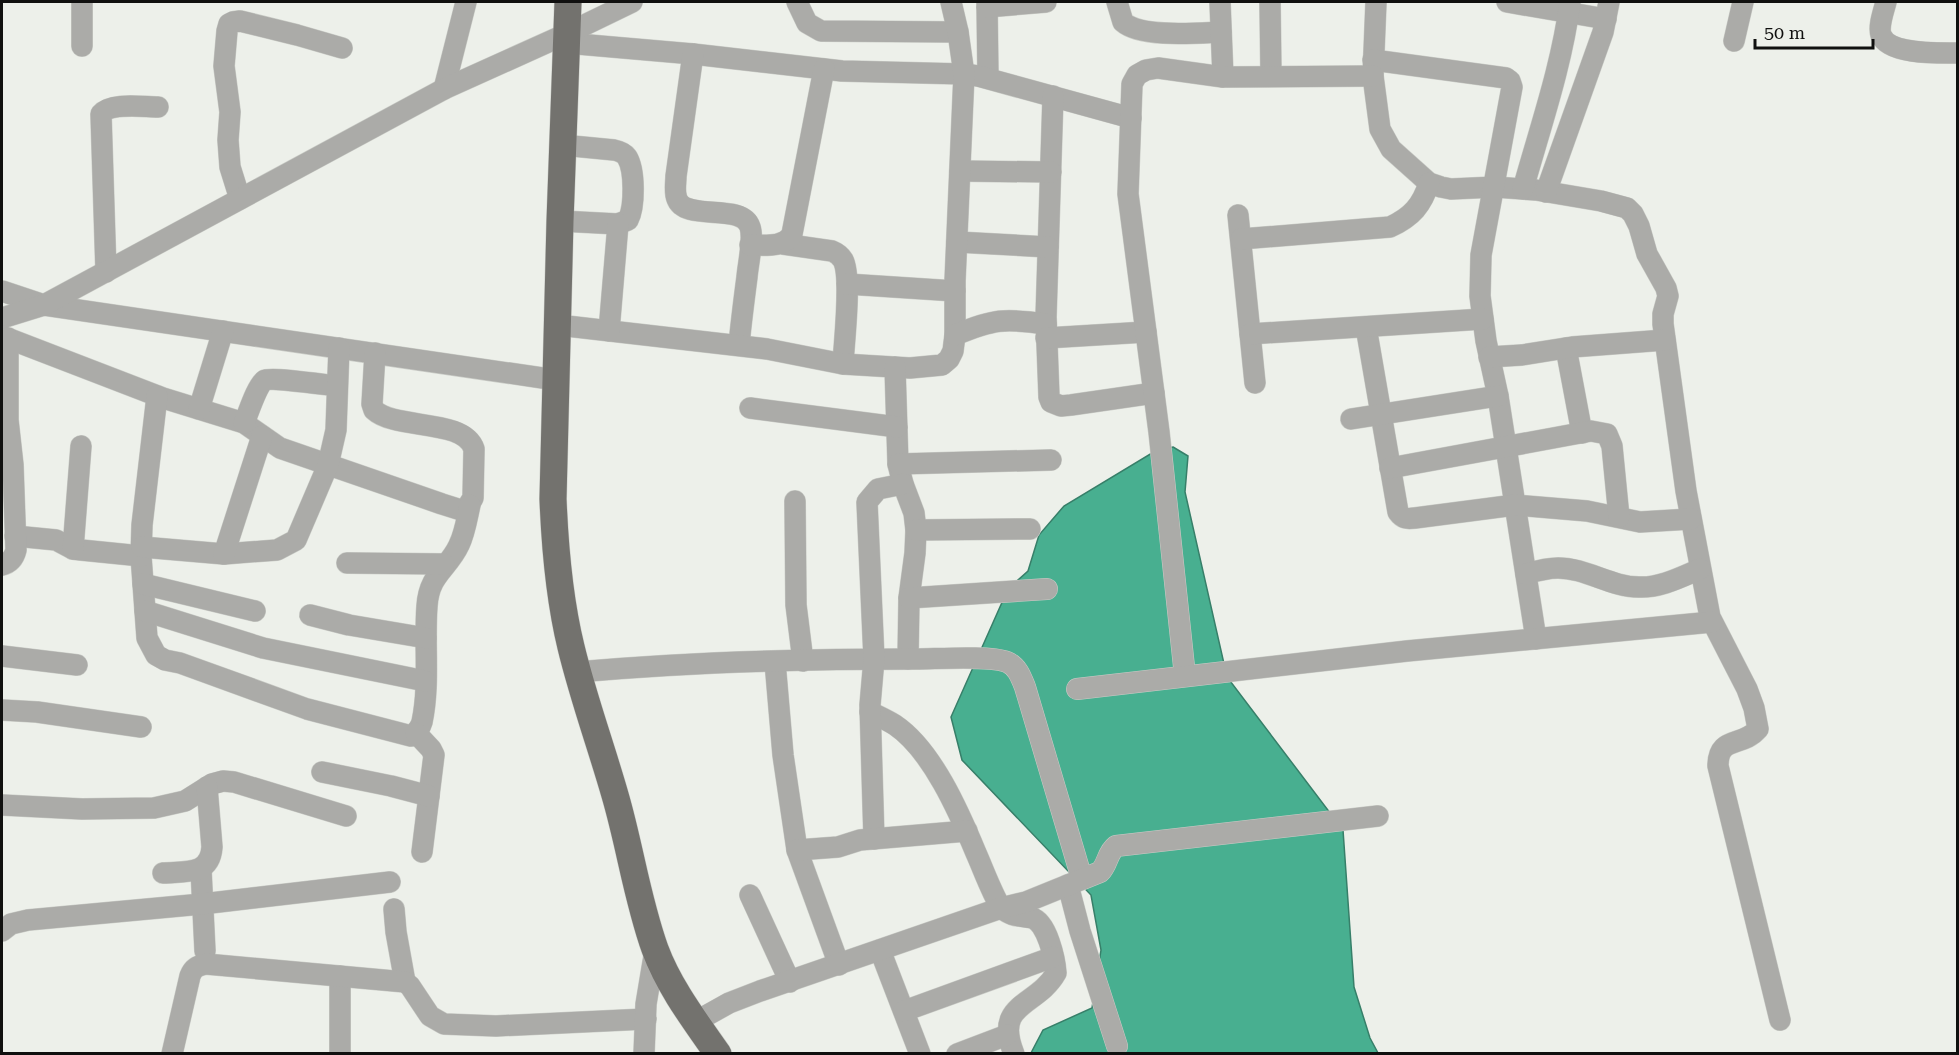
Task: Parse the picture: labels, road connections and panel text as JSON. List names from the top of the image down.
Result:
{
  "scale_bar": "50 m"
}
